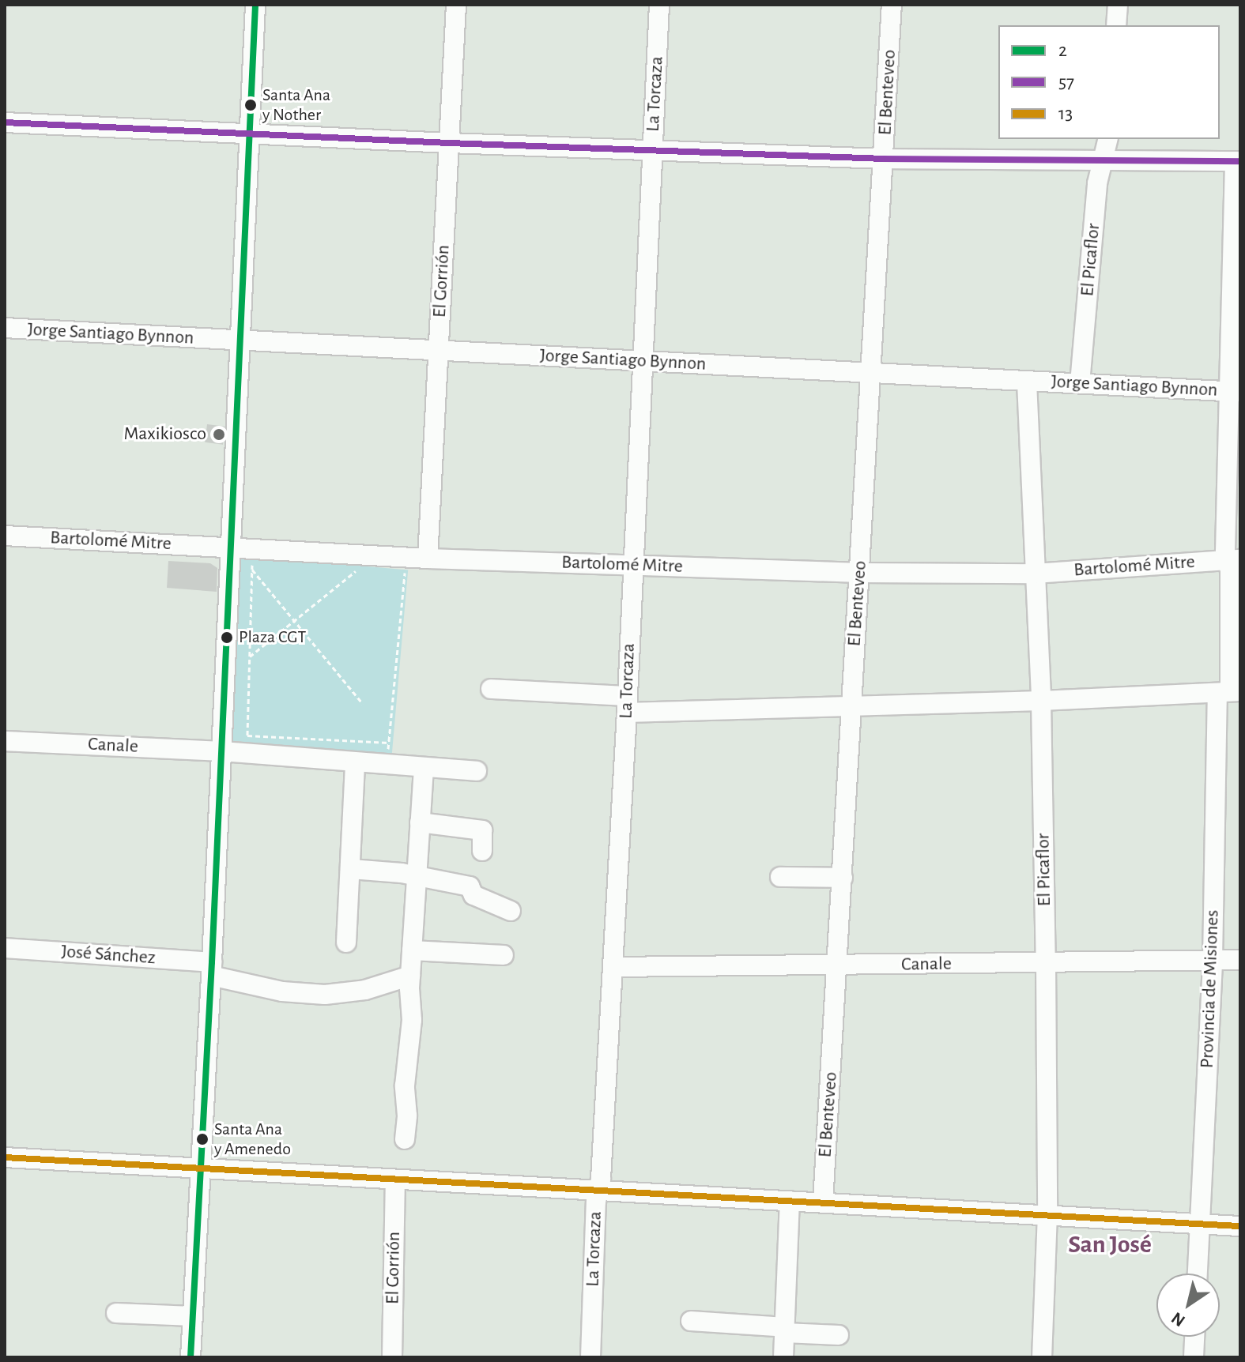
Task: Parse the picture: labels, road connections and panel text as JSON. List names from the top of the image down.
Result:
{
  "streets": {
    "street": [
      "El Benteveo",
      "La Torcaza",
      "El Picaflor",
      "El Gorrión",
      "Jorge Santiago Bynnon",
      "Bartolomé Mitre",
      "Canale",
      "José Sánchez",
      "Provincia de Misiones"
    ]
  },
  "crossings": [
    ["El Benteveo", "Jorge Santiago Bynnon"],
    ["El Benteveo", "Bartolomé Mitre"],
    ["El Benteveo", "Canale"],
    ["La Torcaza", "Jorge Santiago Bynnon"],
    ["La Torcaza", "Bartolomé Mitre"],
    ["La Torcaza", "Canale"],
    ["El Picaflor", "Jorge Santiago Bynnon"],
    ["El Picaflor", "Bartolomé Mitre"],
    ["El Picaflor", "Canale"],
    ["El Gorrión", "Jorge Santiago Bynnon"],
    ["El Gorrión", "Bartolomé Mitre"],
    ["Jorge Santiago Bynnon", "Provincia de Misiones"],
    ["Bartolomé Mitre", "Provincia de Misiones"],
    ["Canale", "Provincia de Misiones"]
  ],
  "districts": ["San José"],
  "places": [
    "Santa Ana y Nother",
    "Maxikiosco",
    "Plaza CGT",
    "Santa Ana y Amenedo"
  ],
  "lines": ["transit line 2", "transit line 57", "transit line 13"],
  "legend": ["2", "57", "13"],
  "north": "bottom left"
}
